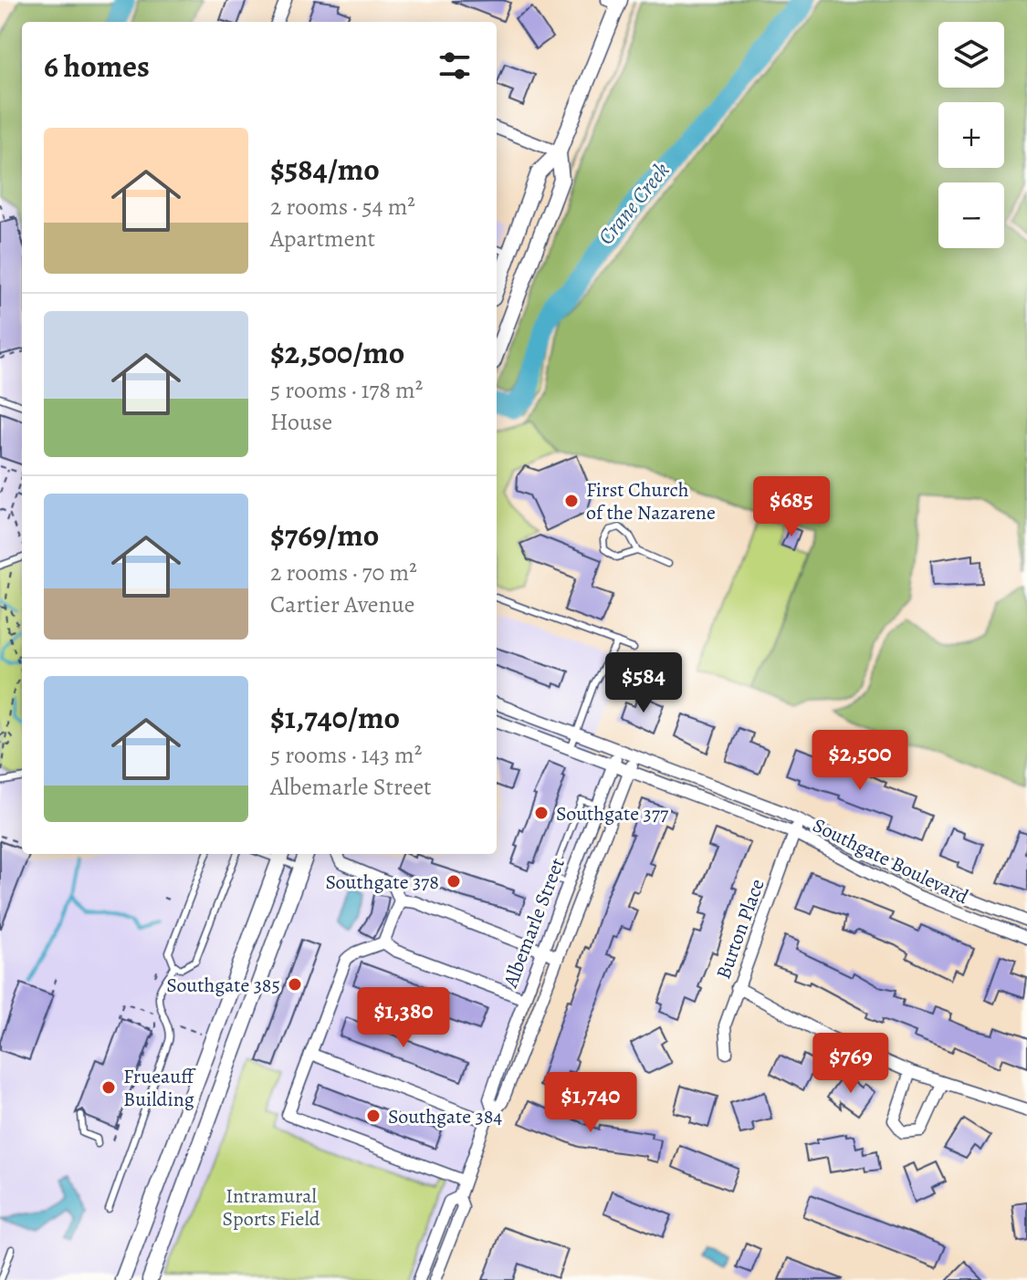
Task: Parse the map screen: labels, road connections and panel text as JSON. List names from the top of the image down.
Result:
{
  "streets": {
    "street": ["Southgate Boulevard", "Albemarle Street", "Burton Place"]
  },
  "crossings": [
    ["Southgate Boulevard", "Albemarle Street"],
    ["Southgate Boulevard", "Burton Place"]
  ],
  "water": ["Crane Creek"],
  "parks": ["Intramural Sports Field"],
  "places": [
    "First Church of the Nazarene",
    "Southgate 377",
    "Southgate 378",
    "Southgate 385",
    "Frueauff Building",
    "Southgate 384"
  ],
  "page": {
    "map_buttons": ["+", "−"],
    "heading": "6 homes",
    "list": [
      {
        "name": "$584/mo",
        "note": "2 rooms · 54 m² · Apartment"
      },
      {
        "name": "$2,500/mo",
        "note": "5 rooms · 178 m² · House"
      },
      {
        "name": "$769/mo",
        "note": "2 rooms · 70 m² · Cartier Avenue"
      },
      {
        "name": "$1,740/mo",
        "note": "5 rooms · 143 m² · Albemarle Street"
      }
    ],
    "price": [
      "$685",
      "$584",
      "$2,500",
      "$1,380",
      "$769",
      "$1,740"
    ]
  }
}
